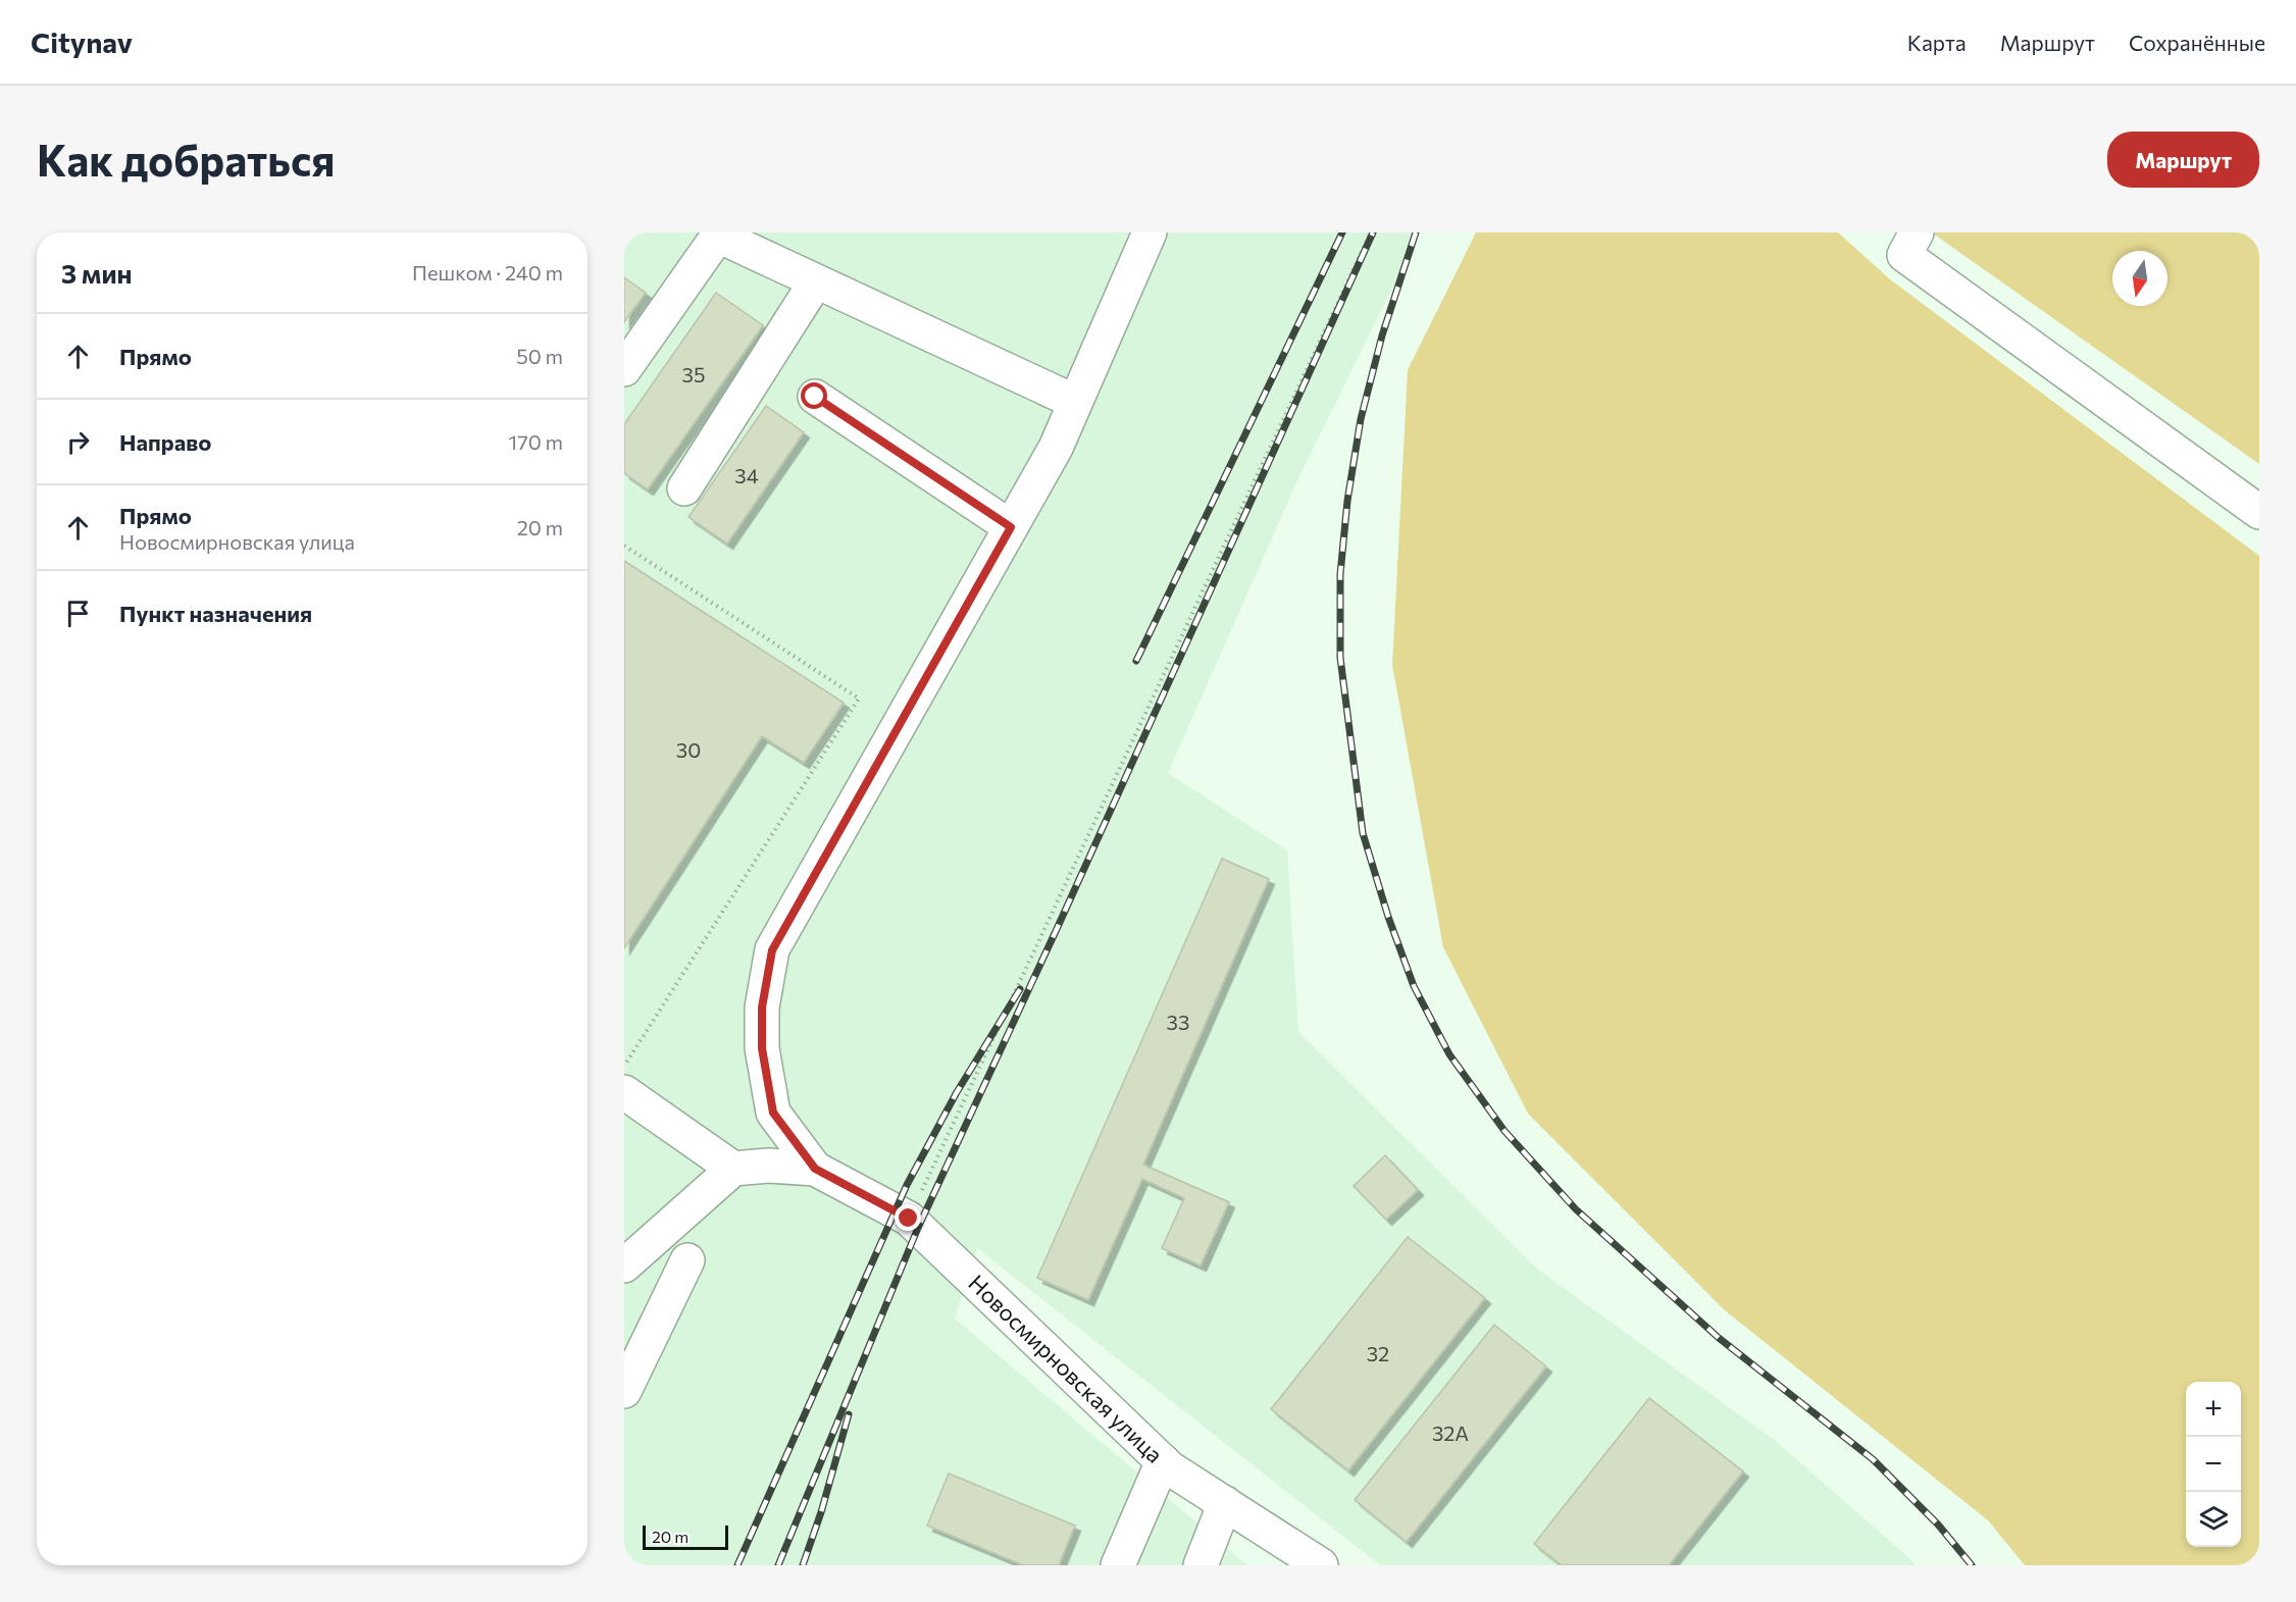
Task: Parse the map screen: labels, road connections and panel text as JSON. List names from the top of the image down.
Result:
{
  "streets": {
    "street": ["Новосмирновская улица"]
  },
  "house_numbers": [
    "35",
    "34",
    "30",
    "33",
    "32",
    "32А"
  ],
  "scale_bar": "20 m",
  "north": "bottom",
  "page": {
    "header": "Citynav",
    "nav": ["Карта", "Маршрут", "Сохранённые"],
    "buttons": "Маршрут",
    "title": "Как добраться",
    "heading": ["3 мин", "Пешком · 240 m"],
    "list": [
      ["Прямо", "50 m"],
      ["Направо", "170 m"],
      ["Прямо", "Новосмирновская улица", "20 m"],
      "Пункт назначения"
    ],
    "map_buttons": ["+", "−"],
    "scale": "20 m"
  }
}
